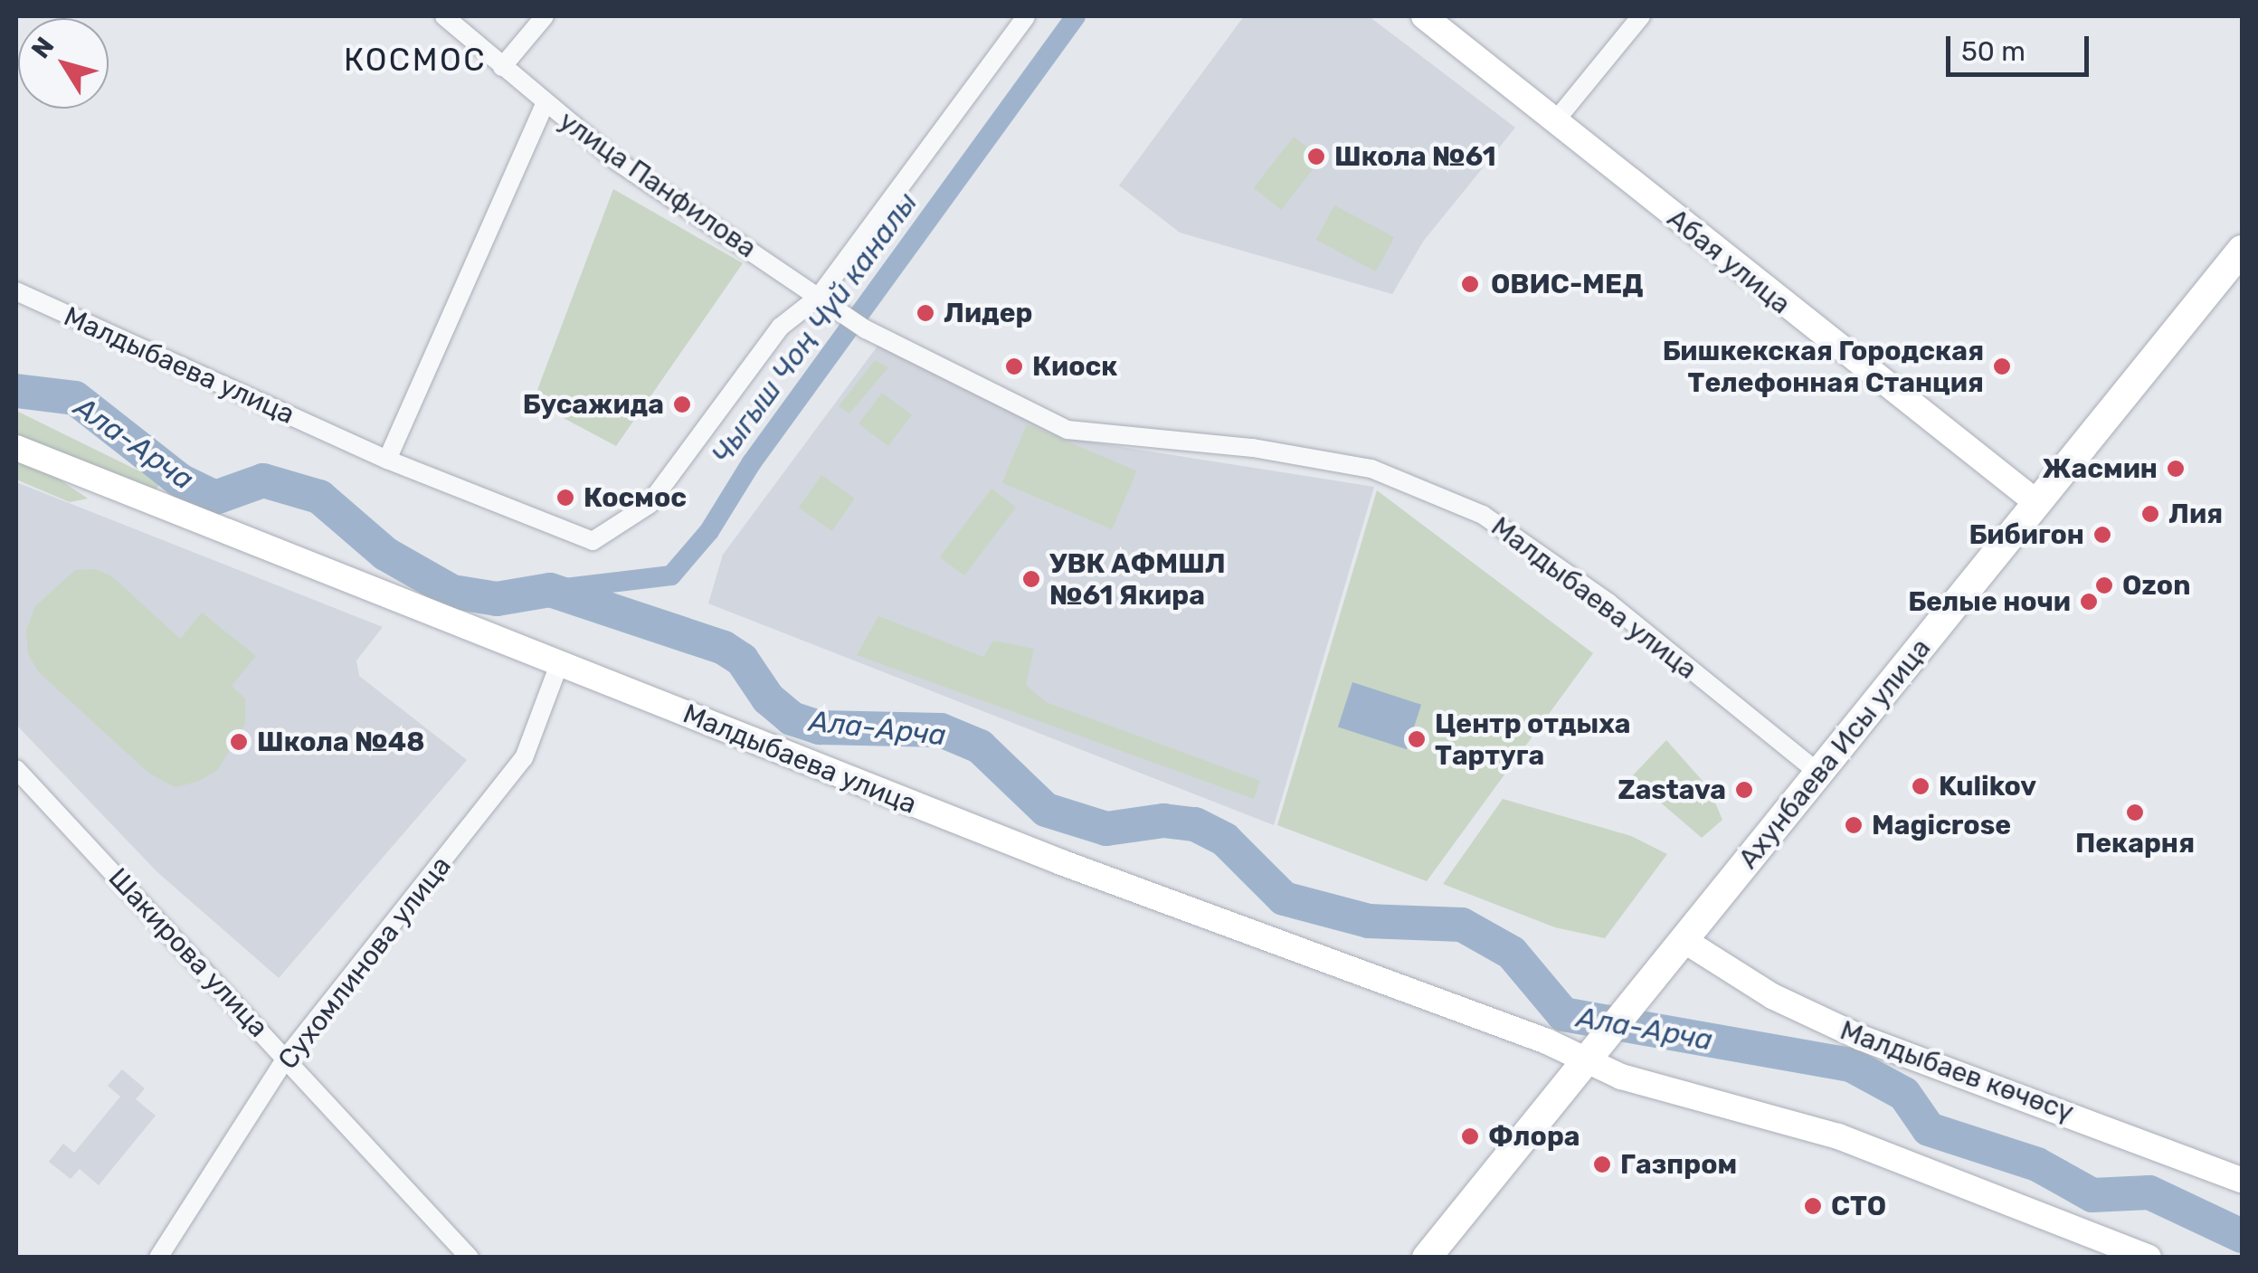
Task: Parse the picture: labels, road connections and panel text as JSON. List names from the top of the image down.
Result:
{
  "streets": {
    "main road": ["Ахунбаева Исы улица"],
    "street": [
      "улица Панфилова",
      "Абая улица",
      "Малдыбаева улица",
      "Шакирова улица",
      "Сухомлинова улица",
      "Малдыбаев көчөсү"
    ]
  },
  "crossings": [
    ["улица Панфилова", "Малдыбаева улица"],
    ["Абая улица", "Ахунбаева Исы улица"],
    ["Малдыбаева улица", "Ахунбаева Исы улица"],
    ["Малдыбаева улица", "Сухомлинова улица"],
    ["Ахунбаева Исы улица", "Малдыбаев көчөсү"],
    ["Шакирова улица", "Сухомлинова улица"]
  ],
  "districts": ["КОСМОС"],
  "water": ["Чыгыш Чоң Чүй каналы", "Ала-Арча"],
  "places": [
    "Школа №61",
    "ОВИС-МЕД",
    "Лидер",
    "Киоск",
    "Бишкекская Городская Телефонная Станция",
    "Бусажида",
    "Жасмин",
    "Космос",
    "Лия",
    "Бибигон",
    "УВК АФМШЛ №61 Якира",
    "Ozon",
    "Белые ночи",
    "Центр отдыха Тартуга",
    "Школа №48",
    "Kulikov",
    "Zastava",
    "Пекарня",
    "Magicrose",
    "Флора",
    "Газпром",
    "CTO"
  ],
  "scale_bar": "50 m",
  "north": "top left"
}
